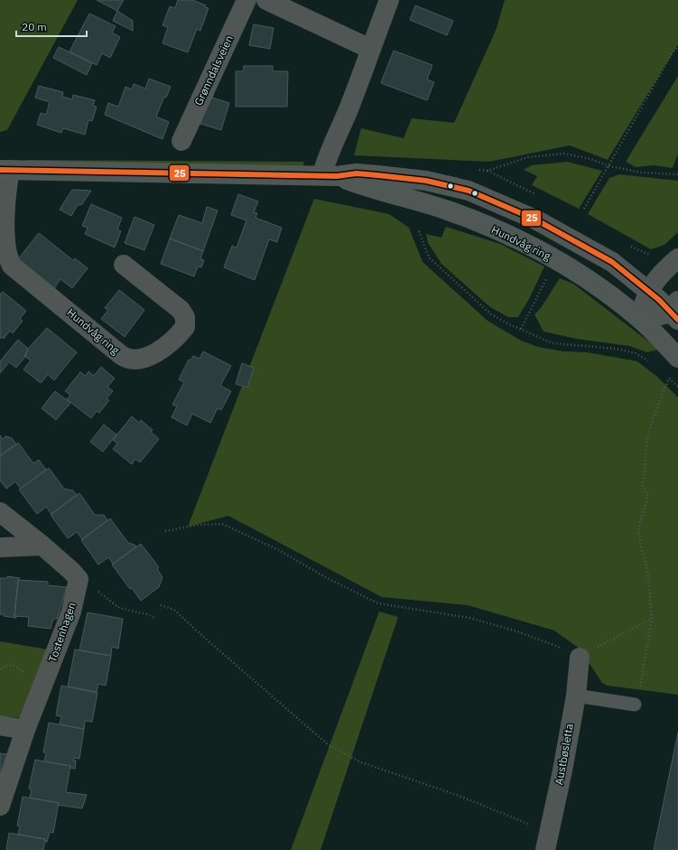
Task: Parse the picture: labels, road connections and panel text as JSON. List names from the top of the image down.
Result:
{
  "streets": {
    "main road": ["Hundvåg ring"],
    "street": ["Grønndalsveien", "Tostenhagen", "Austbøsletta"]
  },
  "lines": ["transit line 25"],
  "scale_bar": "20 m"
}
